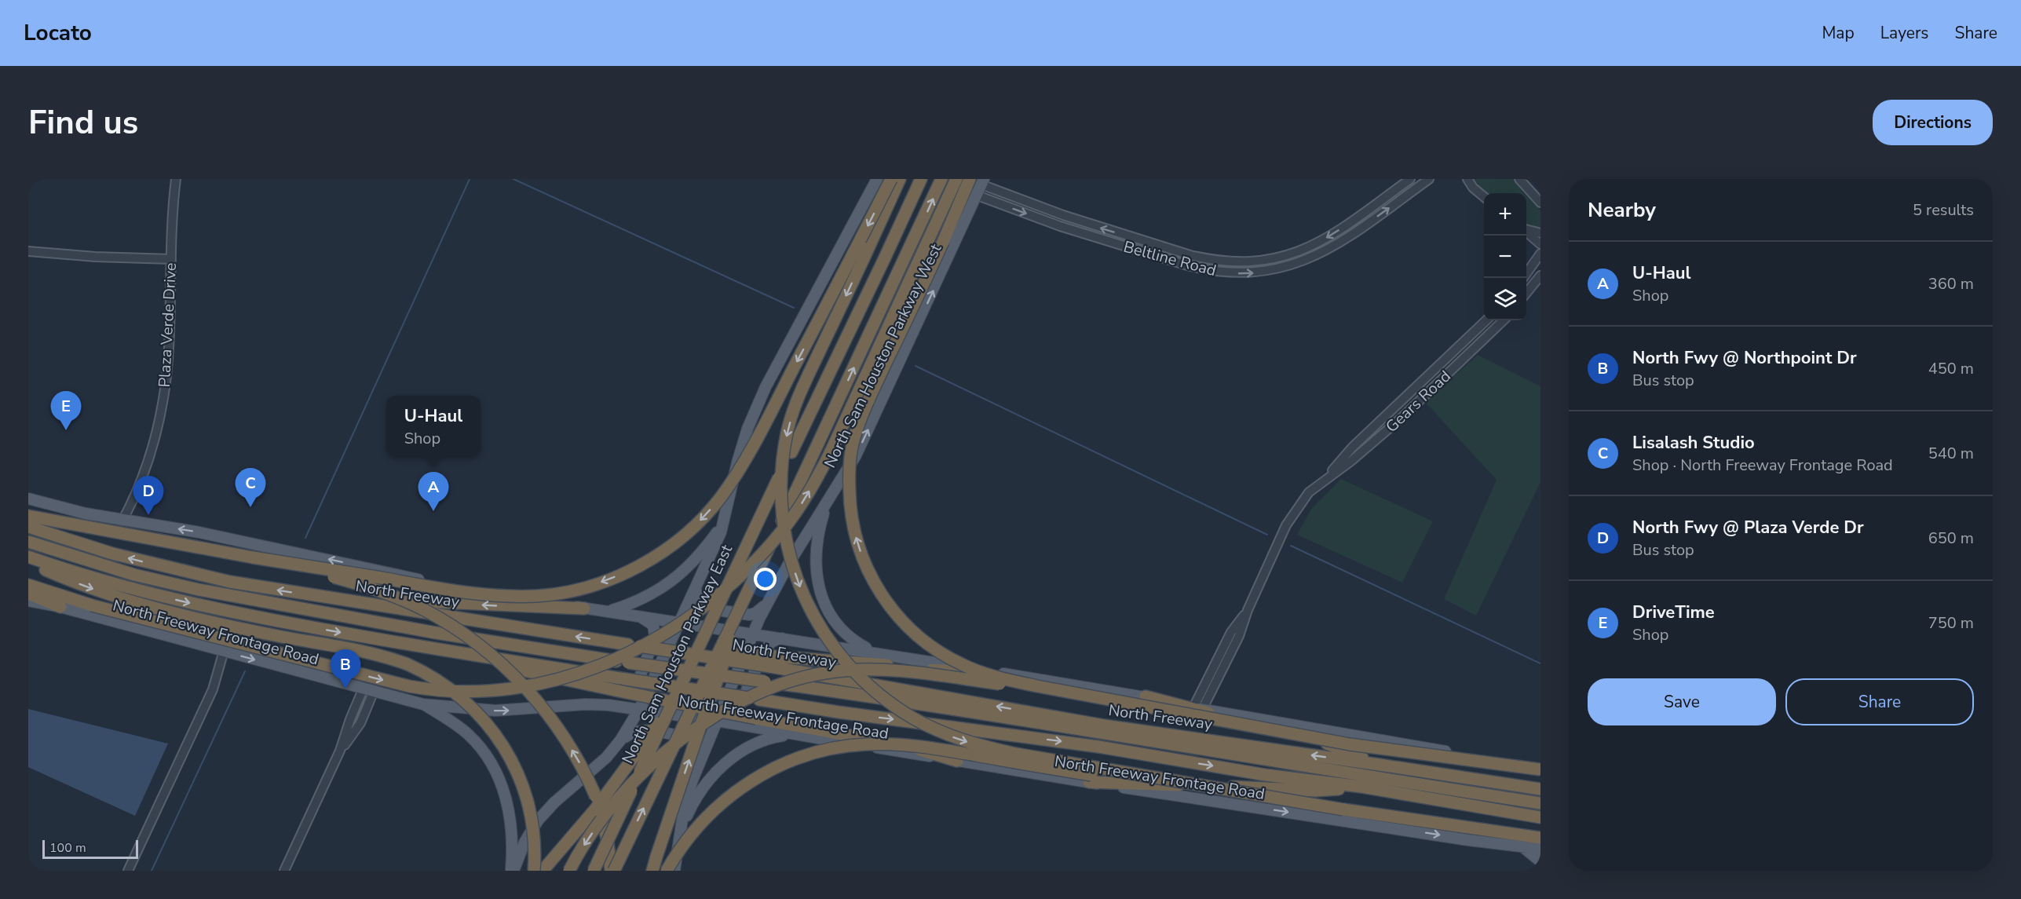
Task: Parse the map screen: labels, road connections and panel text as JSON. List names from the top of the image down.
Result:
{
  "streets": {
    "highway": ["North Sam Houston Parkway West", "North Freeway", "North Sam Houston Parkway East"],
    "main road": ["North Freeway Frontage Road"],
    "street": ["Beltline Road", "Plaza Verde Drive", "Gears Road"]
  },
  "crossings": [
    ["Beltline Road", "North Sam Houston Parkway West"],
    ["North Sam Houston Parkway West", "North Freeway Frontage Road"],
    ["North Freeway Frontage Road", "North Sam Houston Parkway East"]
  ],
  "one_way": ["North Sam Houston Parkway West"],
  "scale_bar": "100 m",
  "page": {
    "header": "Locato",
    "nav": ["Map", "Layers", "Share"],
    "buttons": [
      "Directions",
      ["Save", "Share"]
    ],
    "title": "Find us",
    "heading": ["Nearby", "5 results"],
    "map_buttons": ["+", "−"],
    "list": [
      {
        "mark": "A",
        "name": "U-Haul",
        "note": "Shop",
        "value": "360 m"
      },
      {
        "mark": "B",
        "name": "North Fwy @ Northpoint Dr",
        "note": "Bus stop",
        "value": "450 m"
      },
      {
        "mark": "C",
        "name": "Lisalash Studio",
        "note": "Shop · North Freeway Frontage Road",
        "value": "540 m"
      },
      {
        "mark": "D",
        "name": "North Fwy @ Plaza Verde Dr",
        "note": "Bus stop",
        "value": "650 m"
      },
      {
        "mark": "E",
        "name": "DriveTime",
        "note": "Shop",
        "value": "750 m"
      }
    ],
    "pins": [
      "E",
      "C",
      "A",
      "D",
      "B"
    ],
    "popup": ["U-Haul", "Shop"],
    "scale": "100 m"
  }
}
